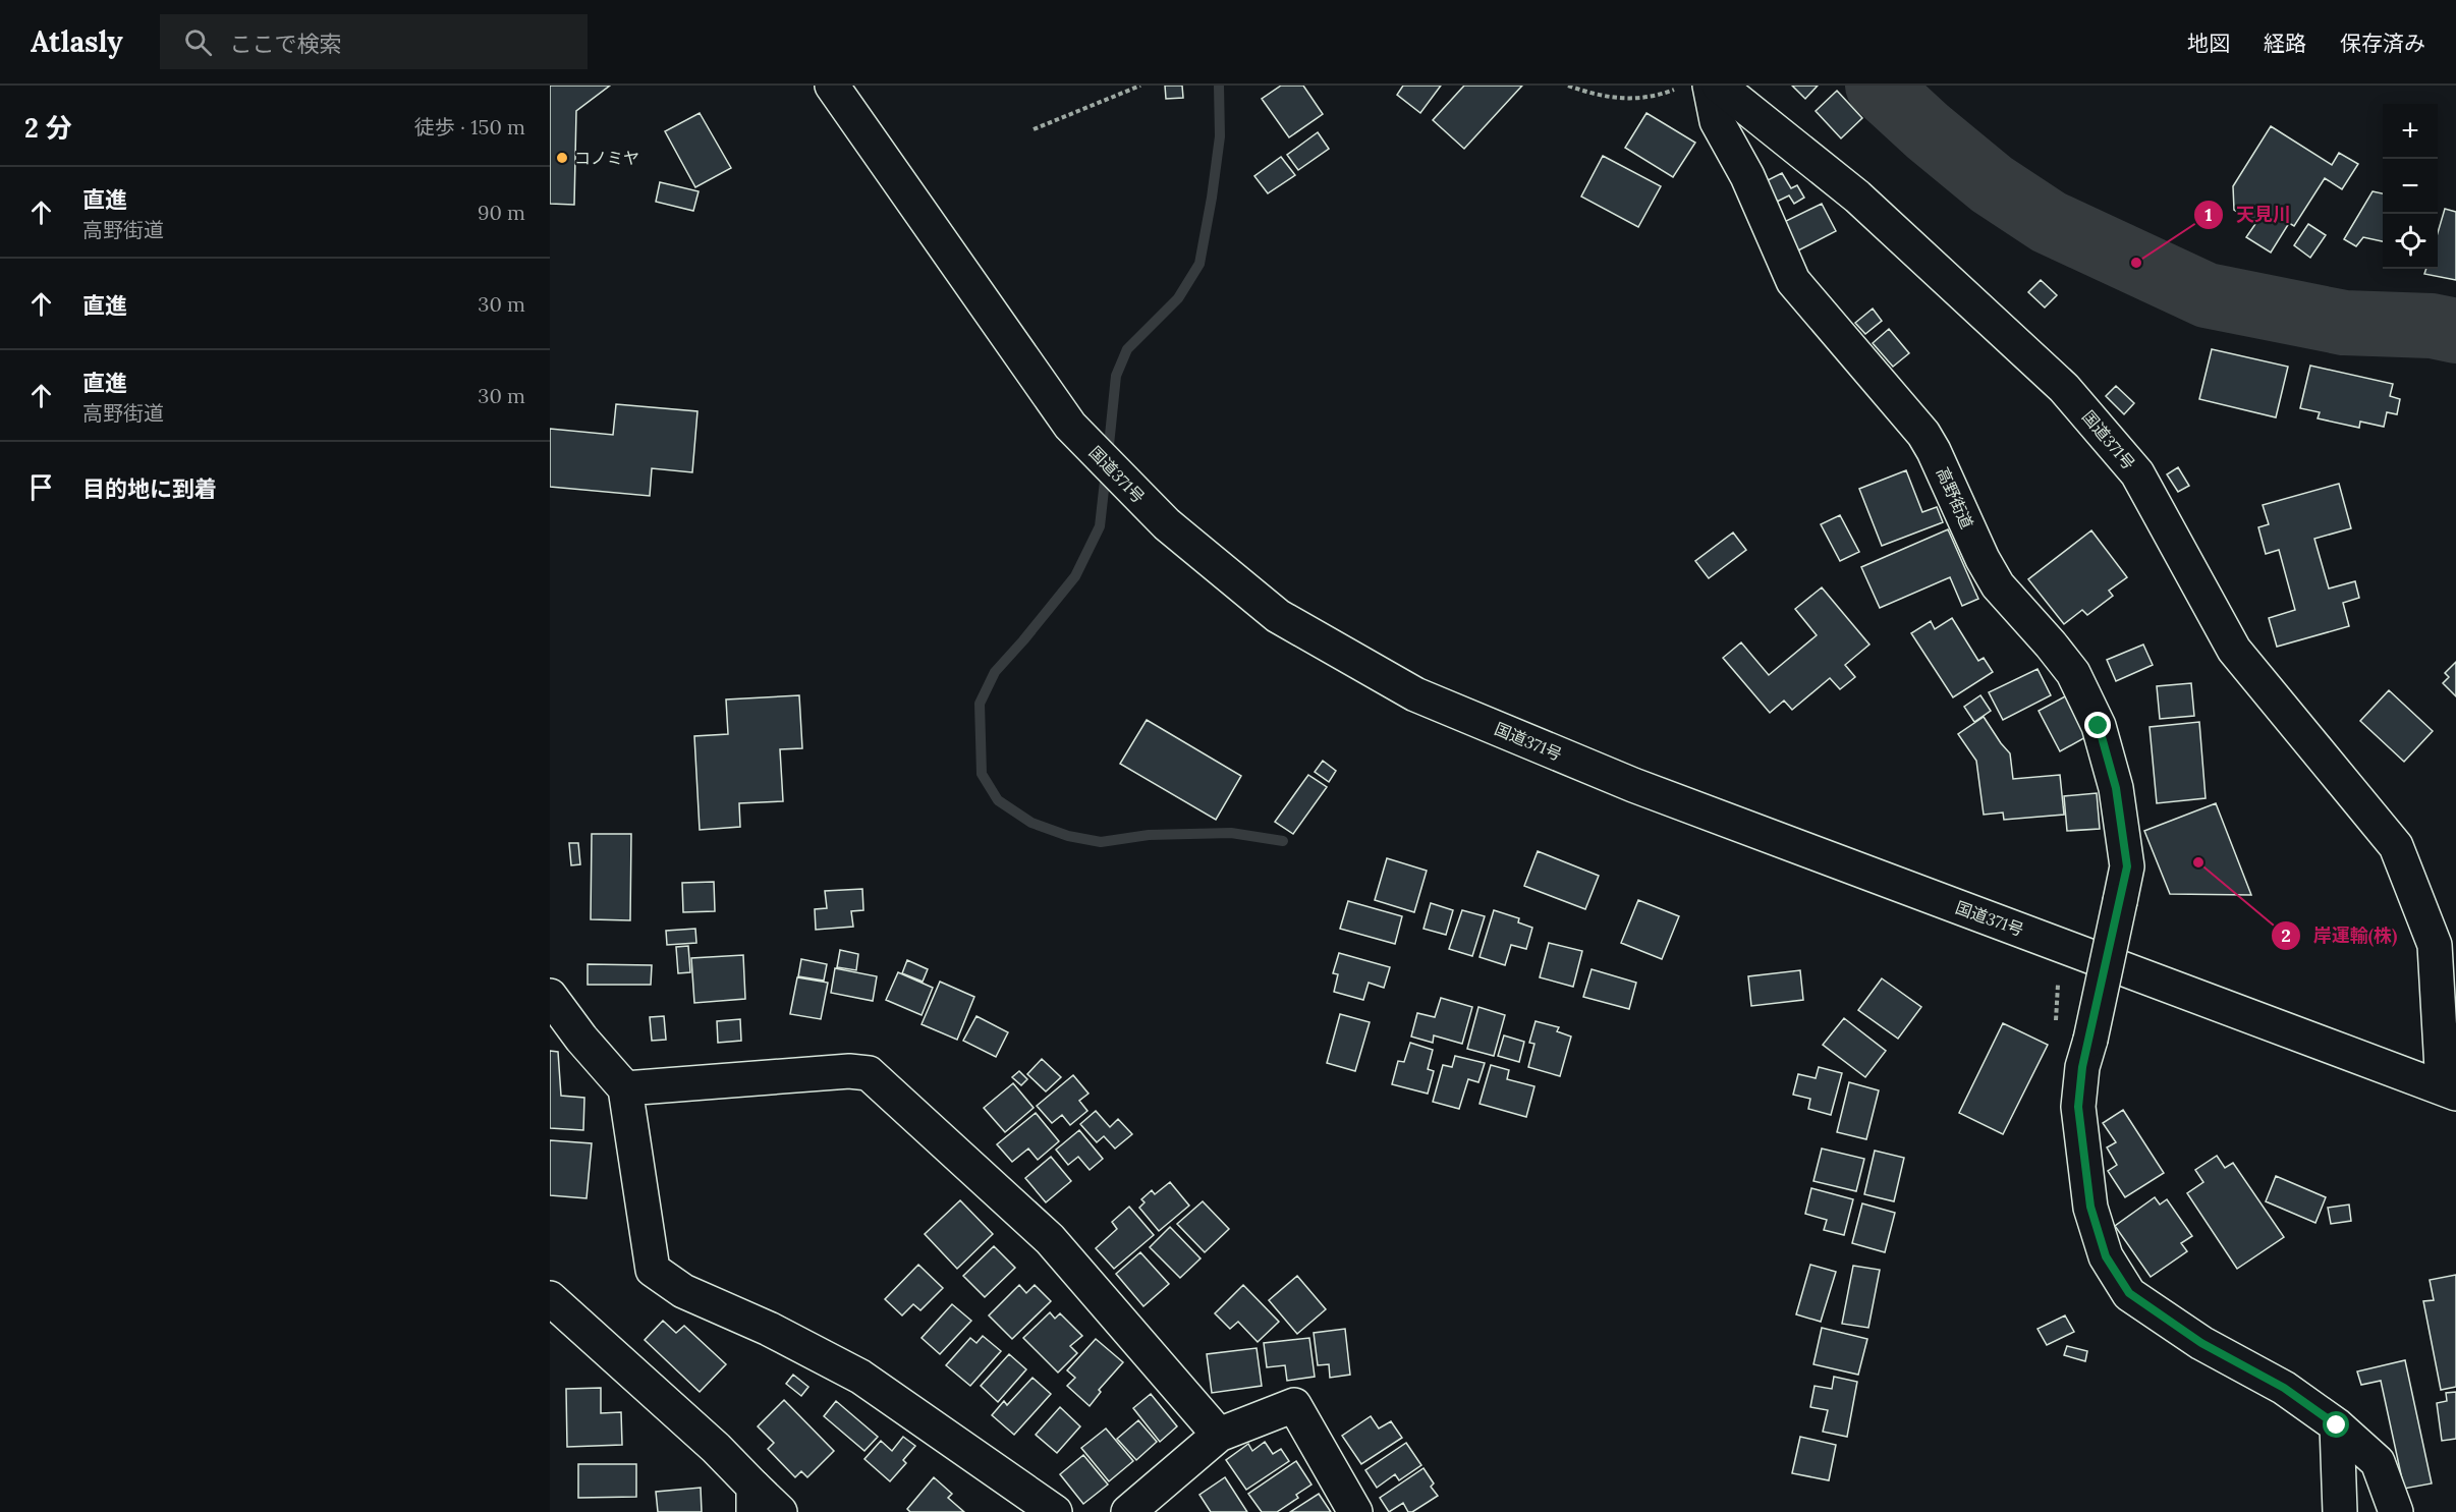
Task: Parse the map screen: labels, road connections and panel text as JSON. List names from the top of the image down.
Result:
{
  "streets": {
    "main road": ["国道371号", "高野街道"]
  },
  "places": ["コノミヤ", "天見川", "岸運輸(株)"],
  "page": {
    "header": "Atlasly",
    "search": "ここで検索",
    "nav": ["地図", "経路", "保存済み"],
    "heading": ["2 分", "徒歩 · 150 m"],
    "map_buttons": ["+", "−"],
    "list": [
      ["直進", "高野街道", "90 m"],
      ["直進", "30 m"],
      ["直進", "高野街道", "30 m"],
      "目的地に到着"
    ]
  }
}
